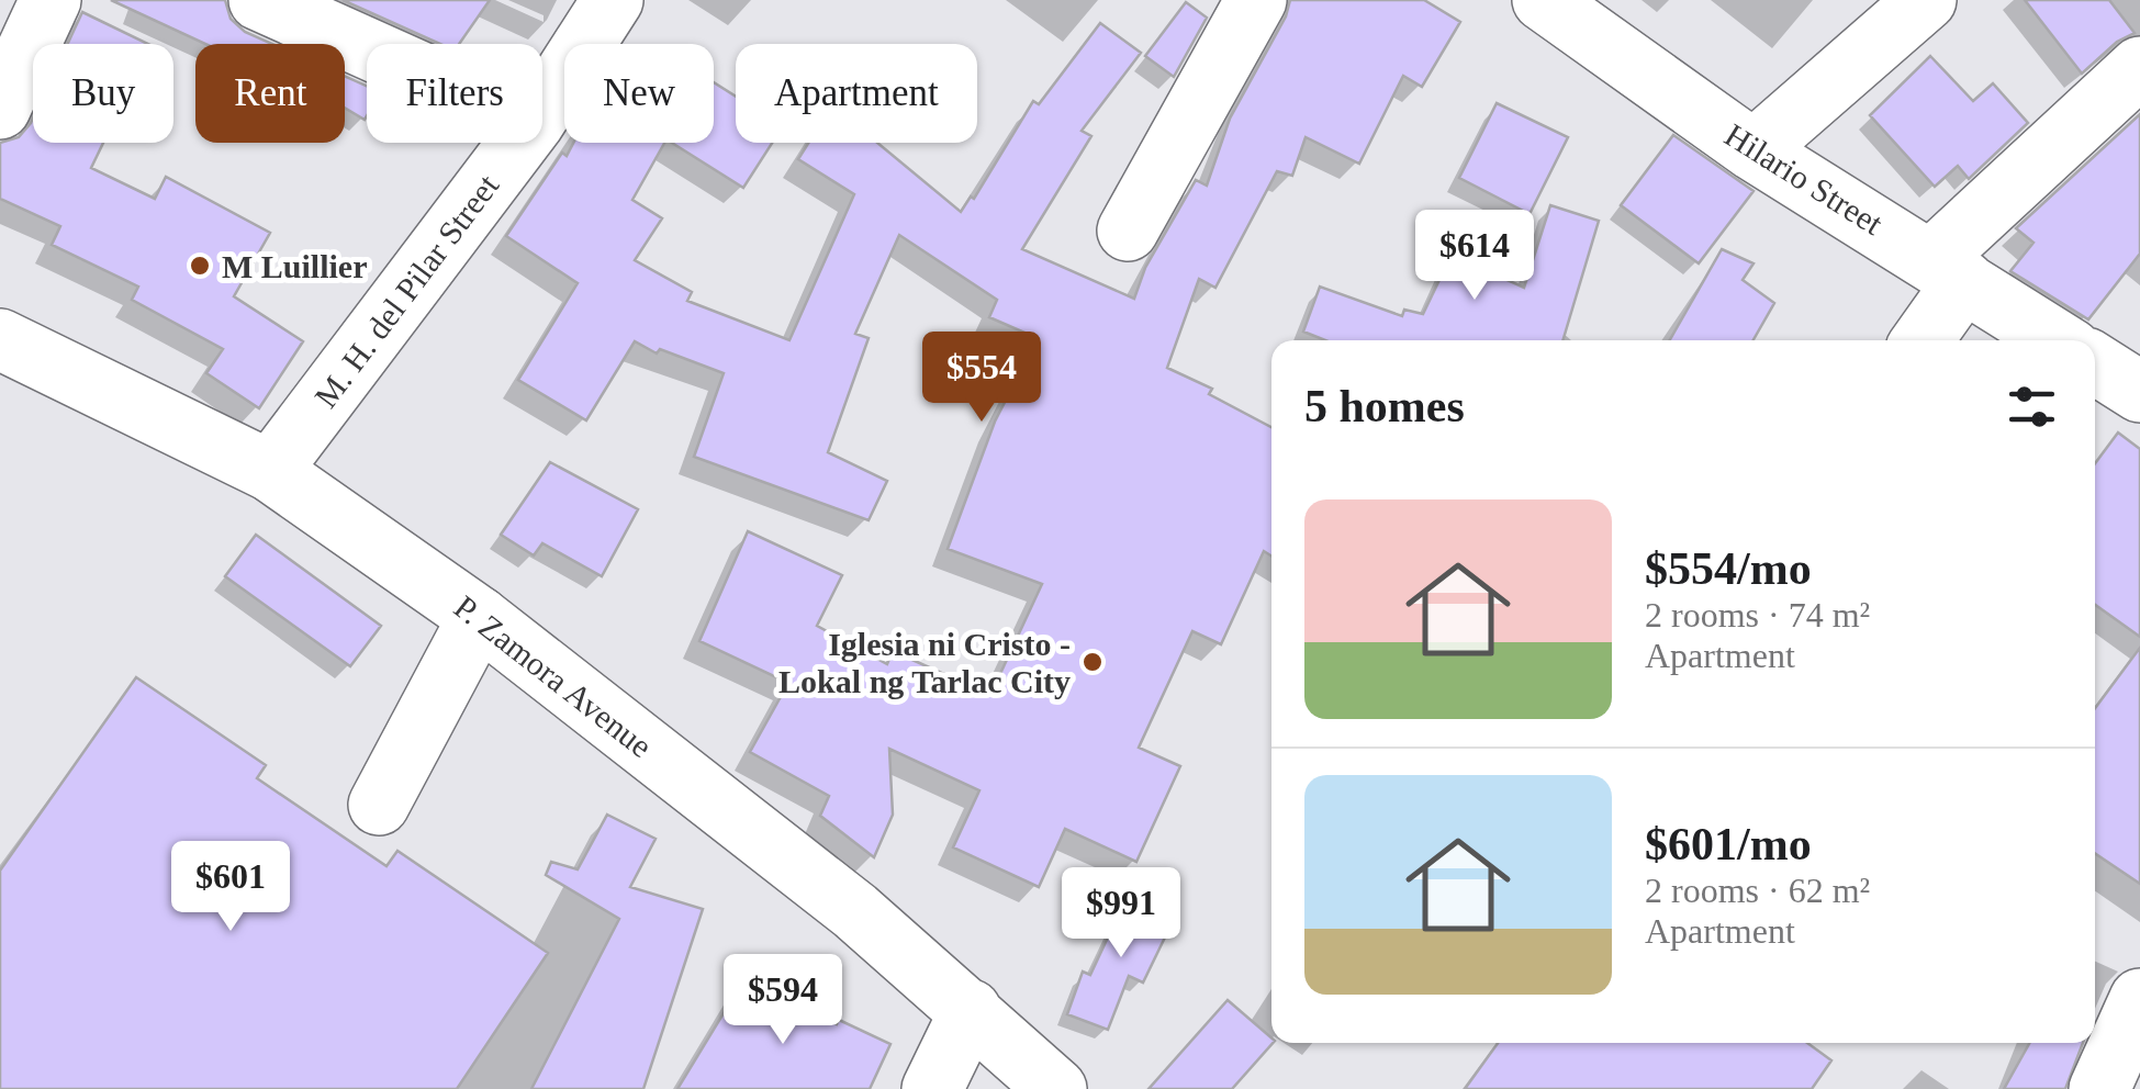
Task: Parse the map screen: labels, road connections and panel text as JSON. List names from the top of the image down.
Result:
{
  "streets": {
    "main road": ["Hilario Street", "M. H. del Pilar Street", "P. Zamora Avenue"]
  },
  "crossings": [
    ["M. H. del Pilar Street", "P. Zamora Avenue"]
  ],
  "places": ["M Luillier", "Iglesia ni Cristo - Lokal ng Tarlac City"],
  "page": {
    "chip": [
      "Buy",
      "Rent",
      "Filters",
      "New",
      "Apartment"
    ],
    "price": [
      "$614",
      "$554",
      "$601",
      "$991",
      "$594"
    ],
    "heading": "5 homes",
    "list": [
      {
        "name": "$554/mo",
        "note": "2 rooms · 74 m² · Apartment"
      },
      {
        "name": "$601/mo",
        "note": "2 rooms · 62 m² · Apartment"
      }
    ]
  }
}
